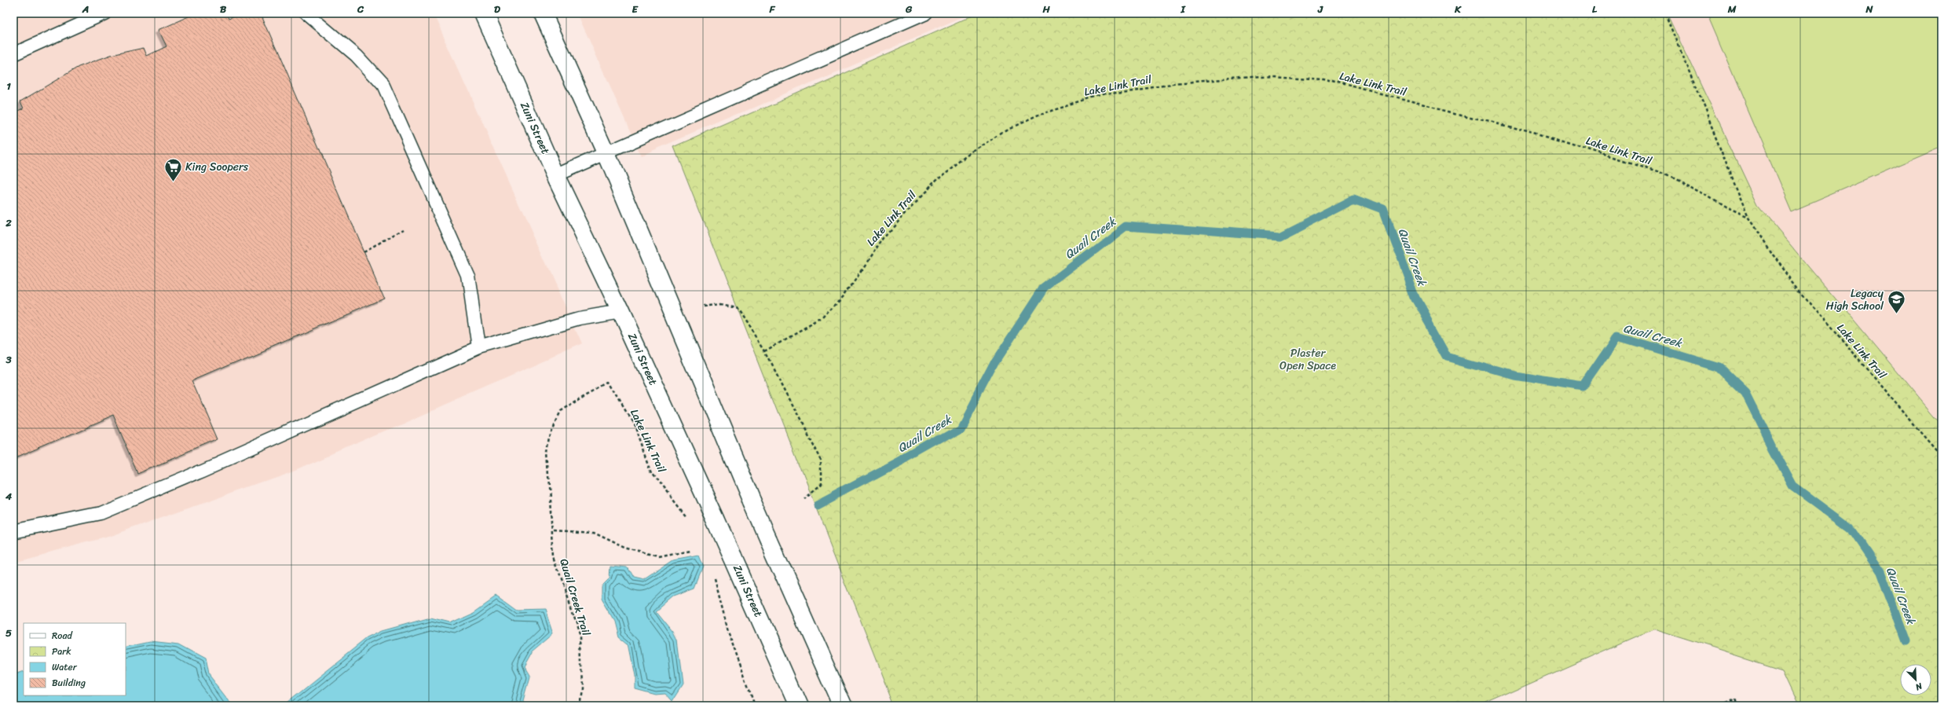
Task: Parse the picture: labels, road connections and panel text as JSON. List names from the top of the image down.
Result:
{
  "streets": {
    "main road": ["Zuni Street"],
    "path": ["Lake Link Trail", "Quail Creek Trail"]
  },
  "crossings": [
    ["Lake Link Trail", "Quail Creek Trail"]
  ],
  "water": ["Quail Creek"],
  "parks": ["Plaster Open Space"],
  "places": {
    "supermarket": ["King Soopers"],
    "school or university": ["Legacy High School"]
  },
  "legend": [
    "Road",
    "Park",
    "Water",
    "Building"
  ],
  "north": "bottom right",
  "grid": {
    "columns": [
      "A",
      "B",
      "C",
      "D",
      "E",
      "F",
      "G",
      "H",
      "I",
      "J",
      "K",
      "L",
      "M",
      "N"
    ],
    "rows": [
      "1",
      "2",
      "3",
      "4",
      "5"
    ]
  }
}
